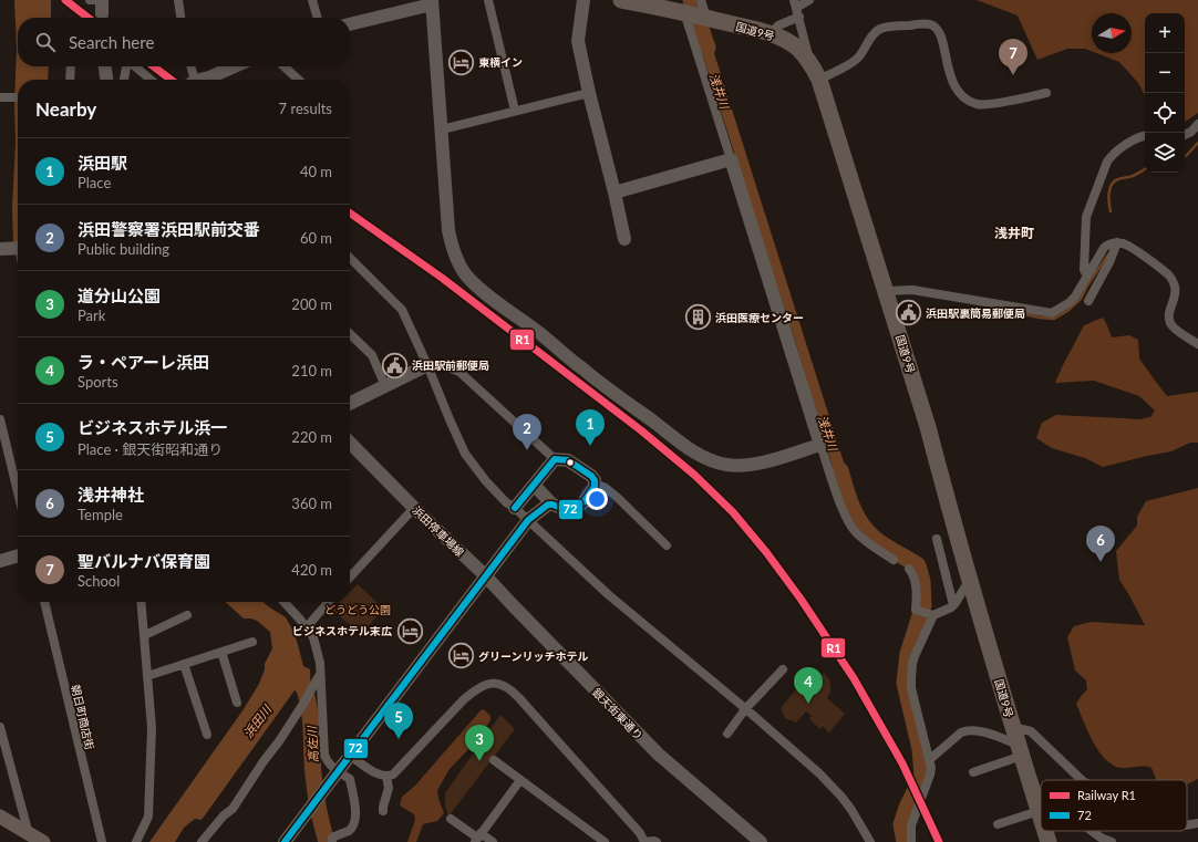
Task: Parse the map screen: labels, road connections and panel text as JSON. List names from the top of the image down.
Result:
{
  "streets": {
    "highway": ["国道9号"],
    "street": ["浜田停車場線", "銀天街東通り", "朝日町商店街"]
  },
  "crossings": [
    ["浜田停車場線", "銀天街東通り"]
  ],
  "districts": ["浅井町"],
  "water": ["浅井川", "浜田川", "高佐川"],
  "parks": ["どうどう公園"],
  "places": {
    "hotel": ["東横イン", "ビジネスホテル末広", "グリーンリッチホテル"],
    "public building": ["浜田駅裏簡易郵便局", "浜田駅前郵便局"],
    "building": ["浜田医療センター"]
  },
  "lines": ["rail line R1", "transit line 72"],
  "legend": ["Railway R1", "72"],
  "north": "right",
  "page": {
    "map_buttons": ["+", "−"],
    "search": "Search here",
    "pins": [
      "7",
      "1",
      "2",
      "6",
      "4",
      "5",
      "3"
    ],
    "heading": ["Nearby", "7 results"],
    "list": [
      {
        "mark": "1",
        "name": "浜田駅",
        "note": "Place",
        "value": "40 m"
      },
      {
        "mark": "2",
        "name": "浜田警察署浜田駅前交番",
        "note": "Public building",
        "value": "60 m"
      },
      {
        "mark": "3",
        "name": "道分山公園",
        "note": "Park",
        "value": "200 m"
      },
      {
        "mark": "4",
        "name": "ラ・ペアーレ浜田",
        "note": "Sports",
        "value": "210 m"
      },
      {
        "mark": "5",
        "name": "ビジネスホテル浜一",
        "note": "Place · 銀天街昭和通り",
        "value": "220 m"
      },
      {
        "mark": "6",
        "name": "浅井神社",
        "note": "Temple",
        "value": "360 m"
      },
      {
        "mark": "7",
        "name": "聖バルナバ保育園",
        "note": "School",
        "value": "420 m"
      }
    ]
  }
}
